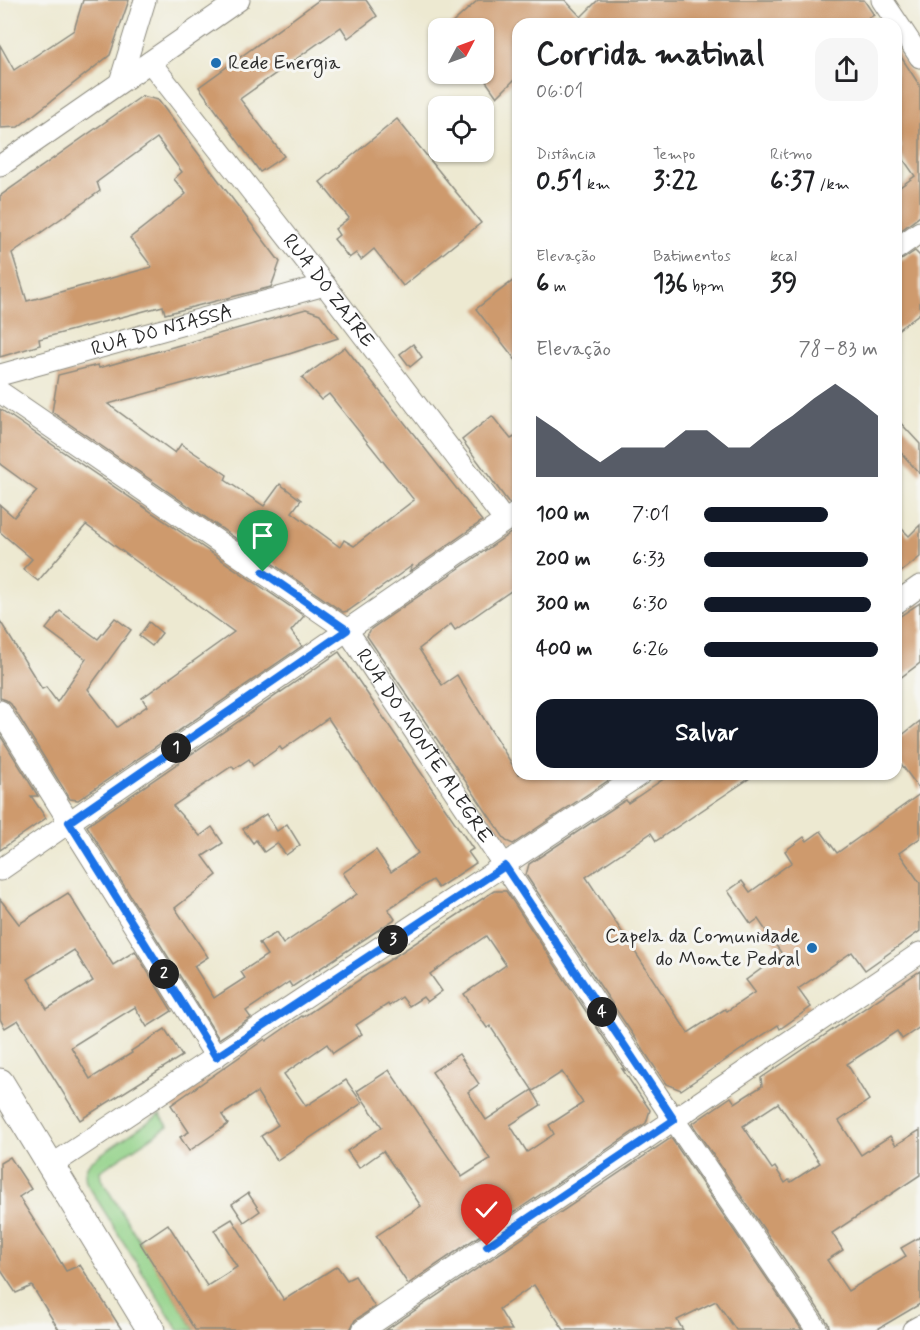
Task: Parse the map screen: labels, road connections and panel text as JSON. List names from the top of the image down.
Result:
{
  "streets": {
    "street": ["RUA DO ZAIRE", "RUA DO NIASSA", "RUA DO MONTE ALEGRE"]
  },
  "crossings": [
    ["RUA DO ZAIRE", "RUA DO NIASSA"]
  ],
  "places": ["Rede Energia", "Capela da Comunidade do Monte Pedral"],
  "north": "top right",
  "page": {
    "heading": ["Corrida matinal", "06:01"],
    "stats": [
      ["Distância", "0.51 km"],
      ["Tempo", "3:22"],
      ["Ritmo", "6:37 /km"],
      ["Elevação", "6 m"],
      ["Batimentos", "136 bpm"],
      ["kcal", "39"]
    ],
    "chart": ["Elevação", "78–83 m"],
    "list": [
      {
        "name": "100 m",
        "note": "7:01"
      },
      {
        "name": "200 m",
        "note": "6:33"
      },
      {
        "name": "300 m",
        "note": "6:30"
      },
      {
        "name": "400 m",
        "note": "6:26"
      }
    ],
    "buttons": "Salvar",
    "pins": [
      "1",
      "3",
      "2",
      "4"
    ]
  }
}
